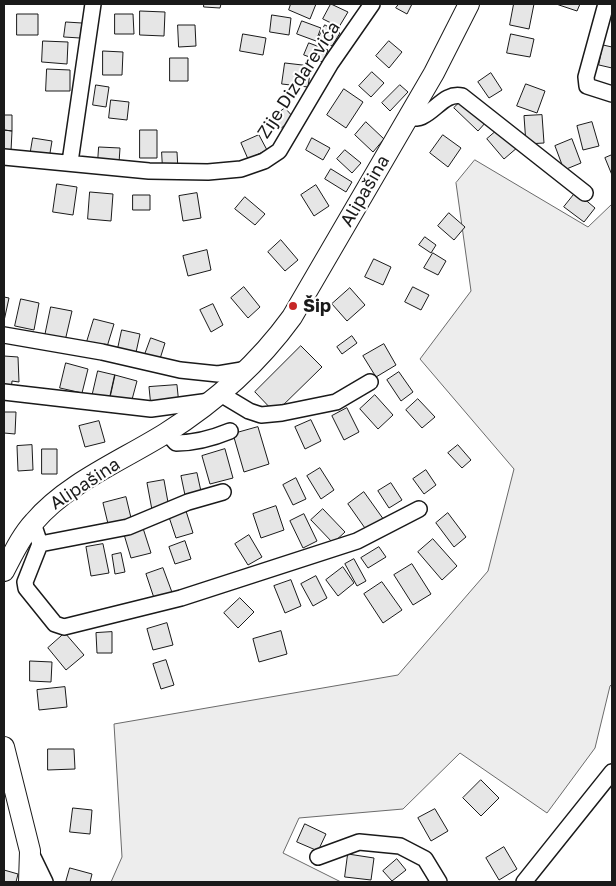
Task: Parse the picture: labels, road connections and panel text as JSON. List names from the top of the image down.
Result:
{
  "streets": {
    "main road": ["Alipašina"],
    "street": ["Zije Dizdarevića"]
  },
  "places": ["Šip"]
}
